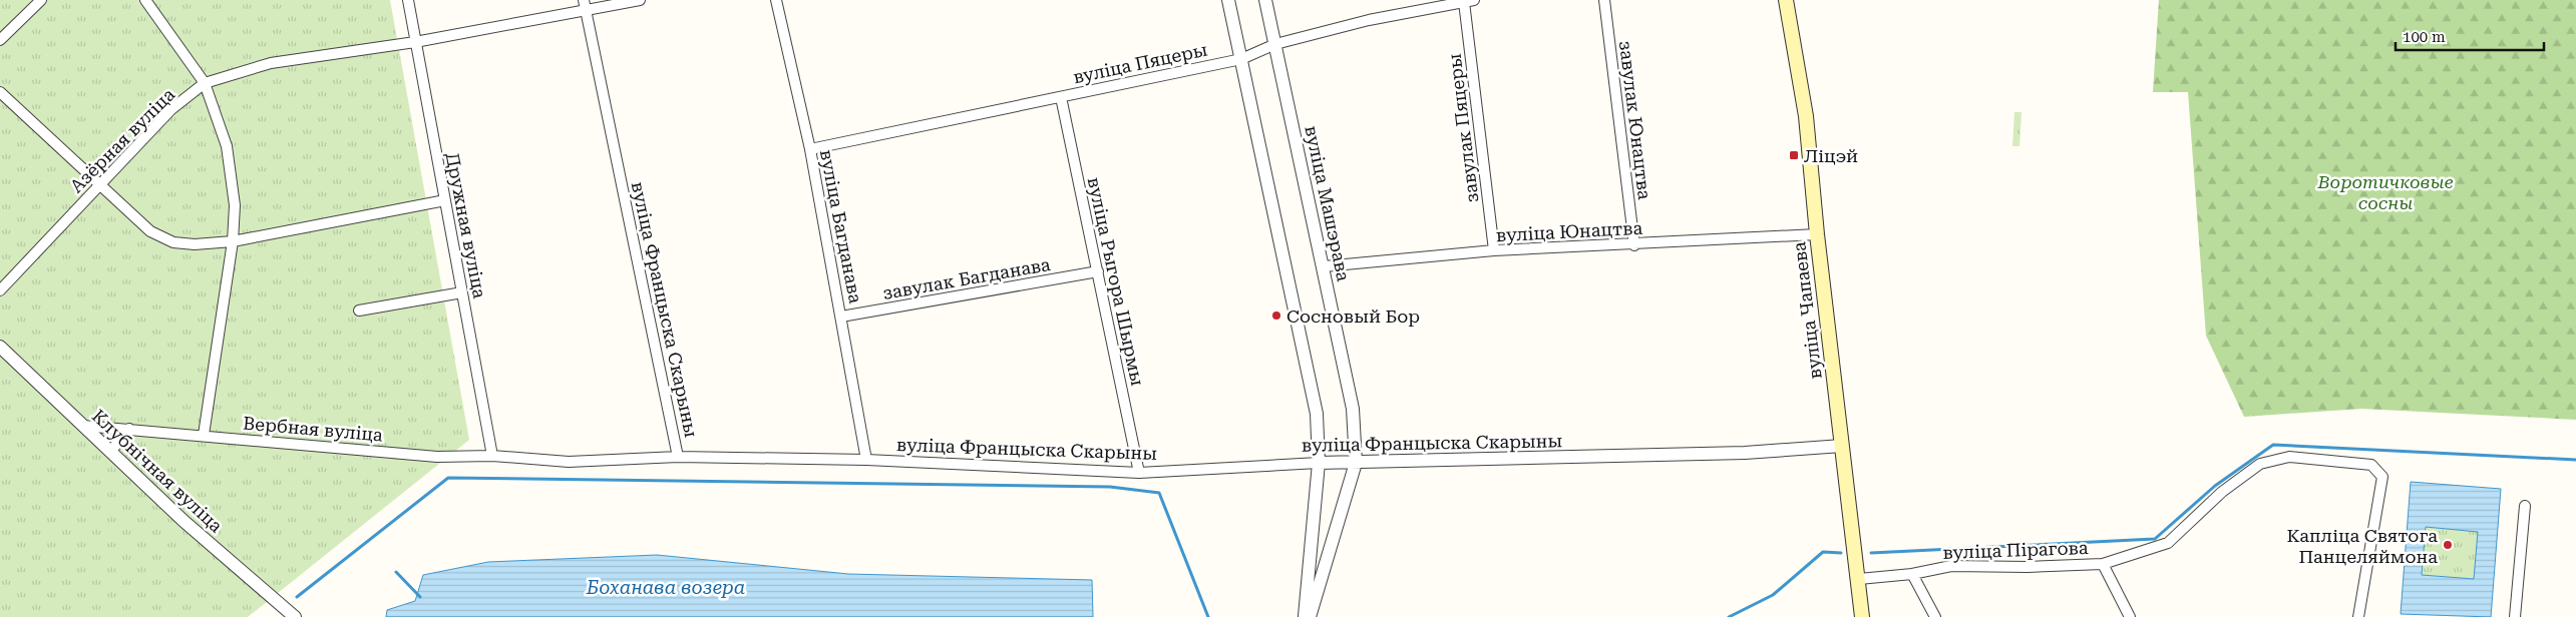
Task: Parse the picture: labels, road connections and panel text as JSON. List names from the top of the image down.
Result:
{
  "streets": {
    "main road": ["вуліца Чапаева"],
    "street": [
      "вуліца Пяцеры",
      "завулак Юнацтва",
      "завулак Пяцеры",
      "Азёрная вуліца",
      "вуліца Машэрава",
      "Дружная вуліца",
      "вуліца Багданава",
      "вуліца Юнацтва",
      "завулак Багданава",
      "вуліца Рыгора Шырмы",
      "вуліца Францыска Скарыны",
      "Вербная вуліца",
      "Клубнічная вуліца",
      "вуліца Пірагова"
    ]
  },
  "crossings": [
    ["вуліца Пяцеры", "завулак Пяцеры"],
    ["вуліца Пяцеры", "вуліца Машэрава"],
    ["вуліца Пяцеры", "вуліца Багданава"],
    ["вуліца Пяцеры", "вуліца Рыгора Шырмы"],
    ["завулак Юнацтва", "вуліца Юнацтва"],
    ["завулак Пяцеры", "вуліца Юнацтва"],
    ["Азёрная вуліца", "Дружная вуліца"],
    ["Азёрная вуліца", "вуліца Францыска Скарыны"],
    ["вуліца Машэрава", "вуліца Юнацтва"],
    ["вуліца Машэрава", "вуліца Францыска Скарыны"],
    ["Дружная вуліца", "Вербная вуліца"],
    ["вуліца Багданава", "завулак Багданава"],
    ["вуліца Багданава", "вуліца Францыска Скарыны"],
    ["вуліца Юнацтва", "вуліца Чапаева"],
    ["завулак Багданава", "вуліца Рыгора Шырмы"],
    ["вуліца Рыгора Шырмы", "вуліца Францыска Скарыны"],
    ["вуліца Францыска Скарыны", "вуліца Чапаева"],
    ["вуліца Францыска Скарыны", "Вербная вуліца"],
    ["вуліца Чапаева", "вуліца Пірагова"],
    ["Вербная вуліца", "Клубнічная вуліца"]
  ],
  "water": ["Боханава возера"],
  "parks": ["Воротичковые сосны"],
  "places": {
    "transit": ["Ліцэй"],
    "other": ["Сосновый Бор", "Капліца Святога Панцеляймона"]
  },
  "scale_bar": "100 m"
}
